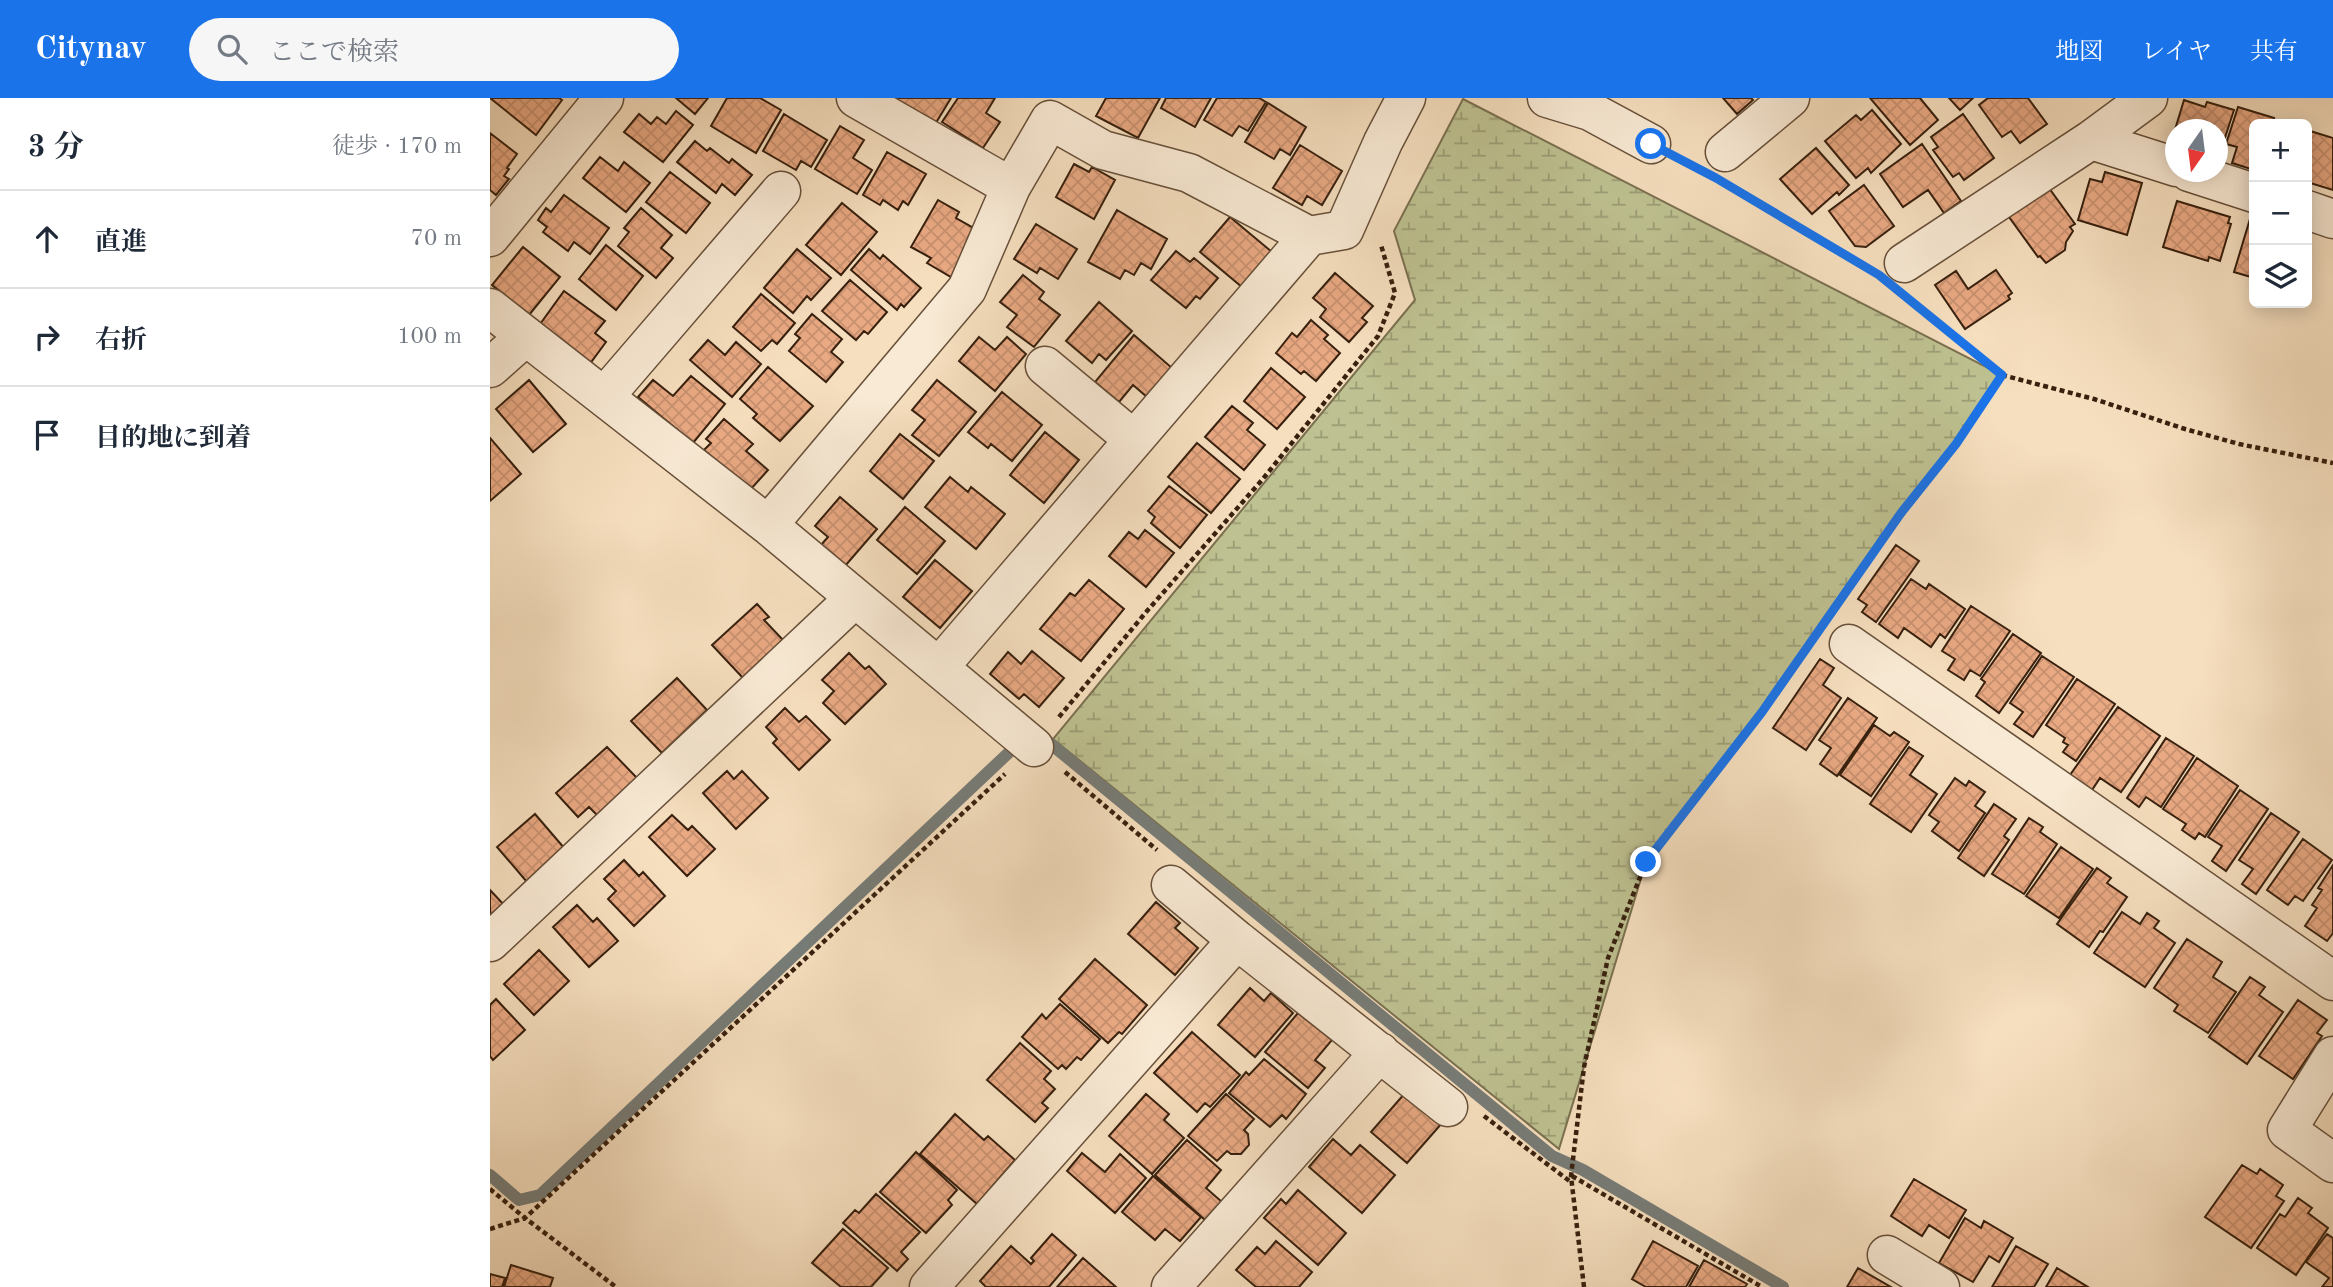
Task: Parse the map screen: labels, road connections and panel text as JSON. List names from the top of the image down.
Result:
{
  "north": "bottom",
  "page": {
    "header": "Citynav",
    "search": "ここで検索",
    "nav": ["地図", "レイヤ", "共有"],
    "heading": ["3 分", "徒歩 · 170 m"],
    "map_buttons": ["+", "−"],
    "list": [
      ["直進", "70 m"],
      ["右折", "100 m"],
      "目的地に到着"
    ]
  }
}
